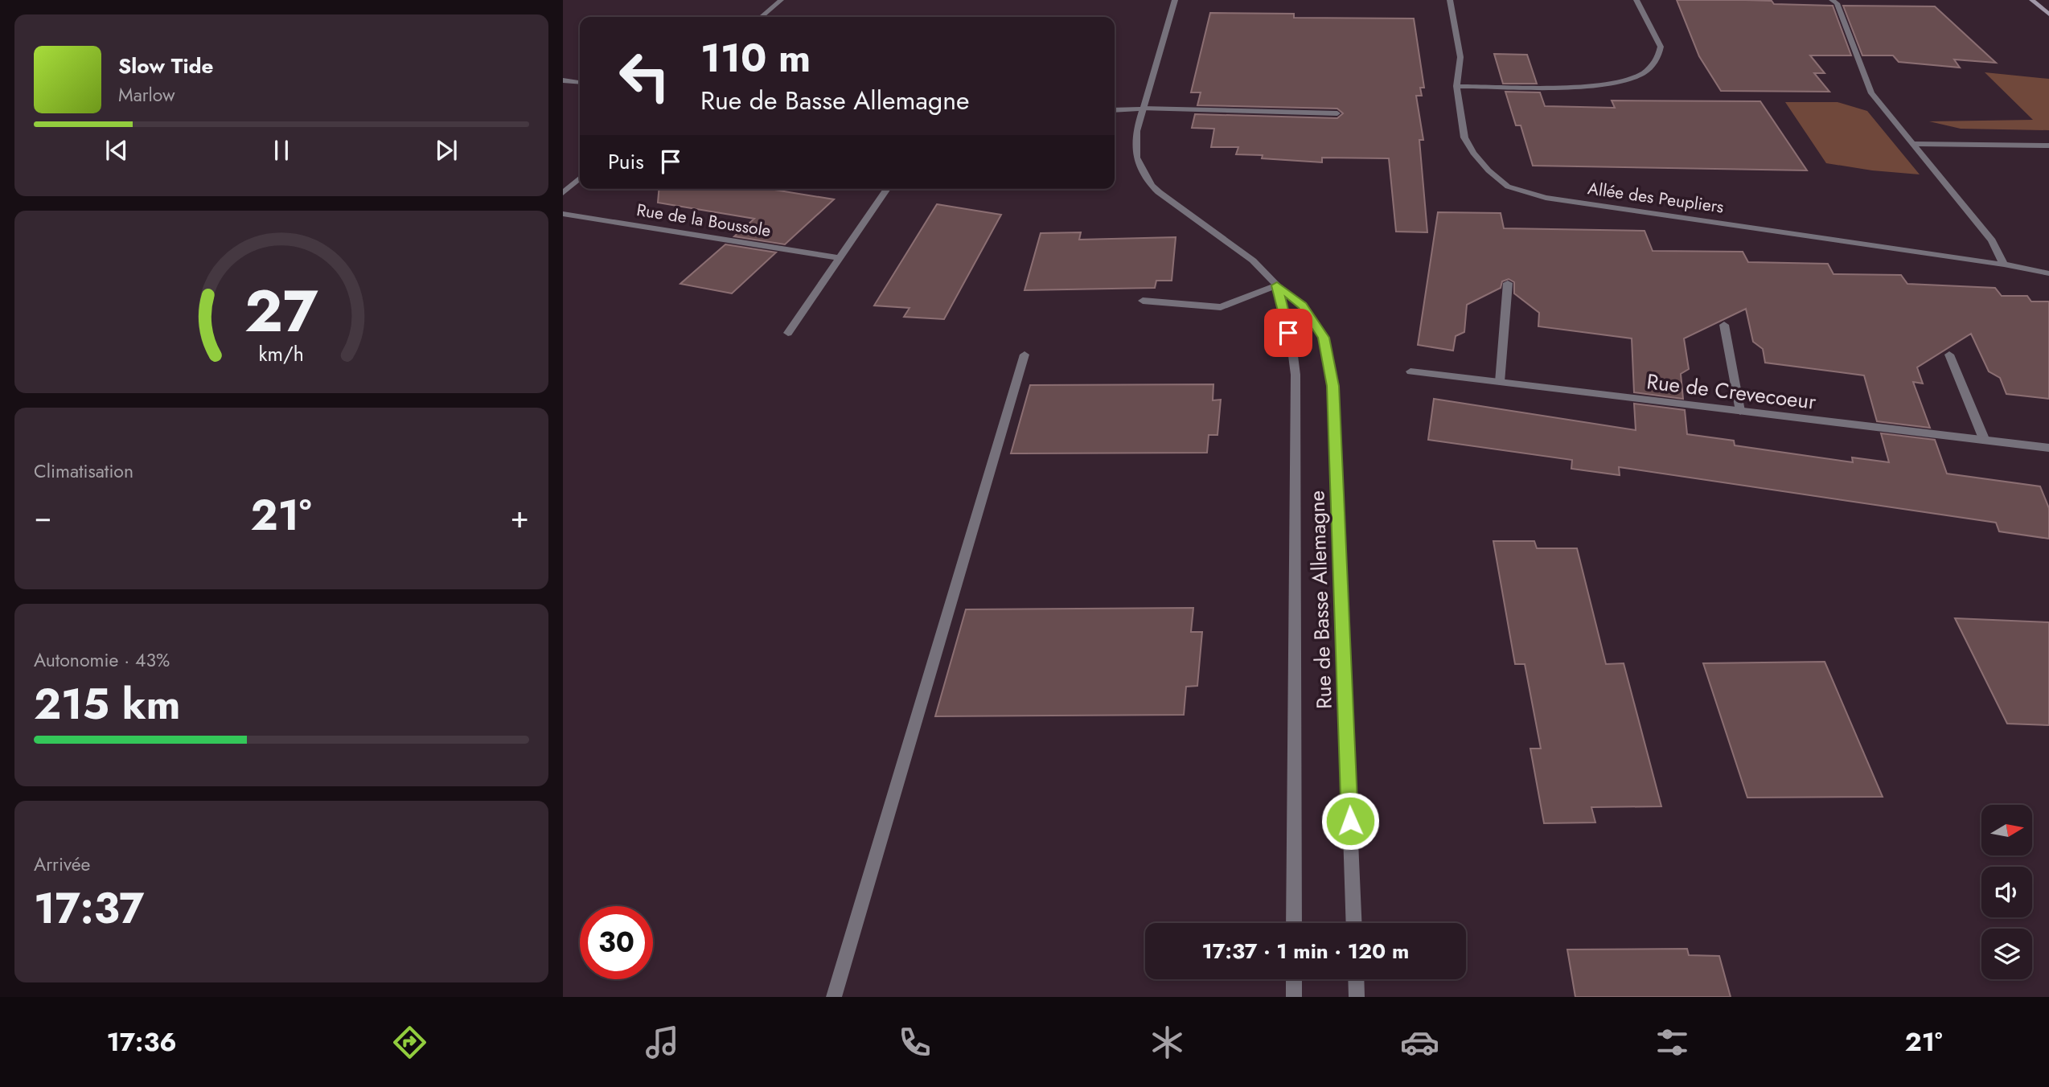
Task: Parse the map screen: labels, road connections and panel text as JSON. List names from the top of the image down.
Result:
{
  "streets": {
    "street": [
      "Allée des Peupliers",
      "Rue de la Boussole",
      "Rue de Crevecoeur",
      "Rue de Basse Allemagne"
    ]
  },
  "north": "right",
  "page": {
    "turn": ["110 m", "Rue de Basse Allemagne"],
    "song": ["Slow Tide", "Marlow"],
    "then": "Puis",
    "tile": [
      "Climatisation",
      ["Autonomie · 43%", "215 km"],
      ["Arrivée", "17:37"]
    ],
    "heat": ["−", "21°", "+"],
    "limit": "30",
    "trip": "17:37 · 1 min · 120 m",
    "tabs": ["17:36", "21°"],
    "gauge": ["27", "km/h"]
  }
}
